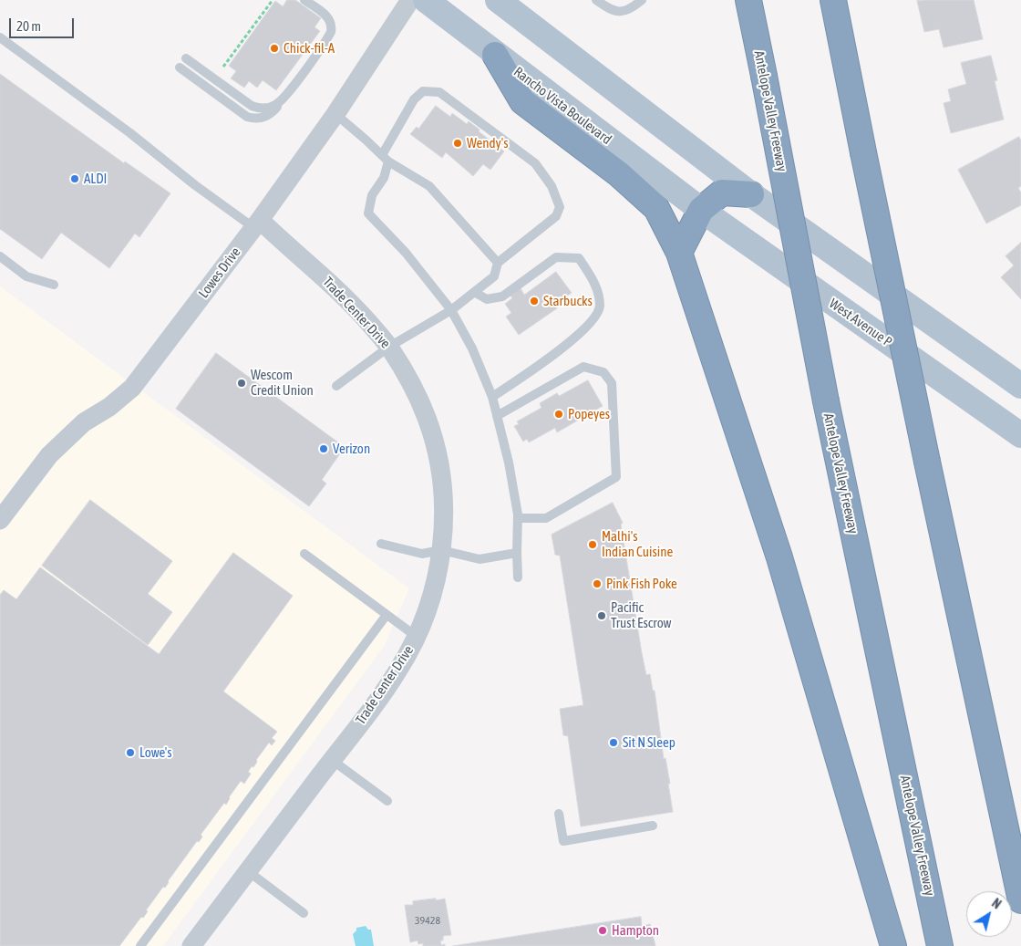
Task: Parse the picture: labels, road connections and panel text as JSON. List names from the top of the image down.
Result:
{
  "streets": {
    "highway": ["Antelope Valley Freeway"],
    "main road": ["Rancho Vista Boulevard", "West Avenue P"],
    "street": ["Lowes Drive", "Trade Center Drive"]
  },
  "crossings": [
    ["Rancho Vista Boulevard", "West Avenue P"],
    ["Lowes Drive", "Trade Center Drive"]
  ],
  "places": [
    "Chick-fil-A",
    "Wendy's",
    "ALDI",
    "Starbucks",
    "Wescom Credit Union",
    "Popeyes",
    "Verizon",
    "Malhi's Indian Cuisine",
    "Pink Fish Poke",
    "Pacific Trust Escrow",
    "Sit N Sleep",
    "Lowe's",
    "Hampton"
  ],
  "house_numbers": ["39428"],
  "scale_bar": "20 m",
  "north": "top right"
}
